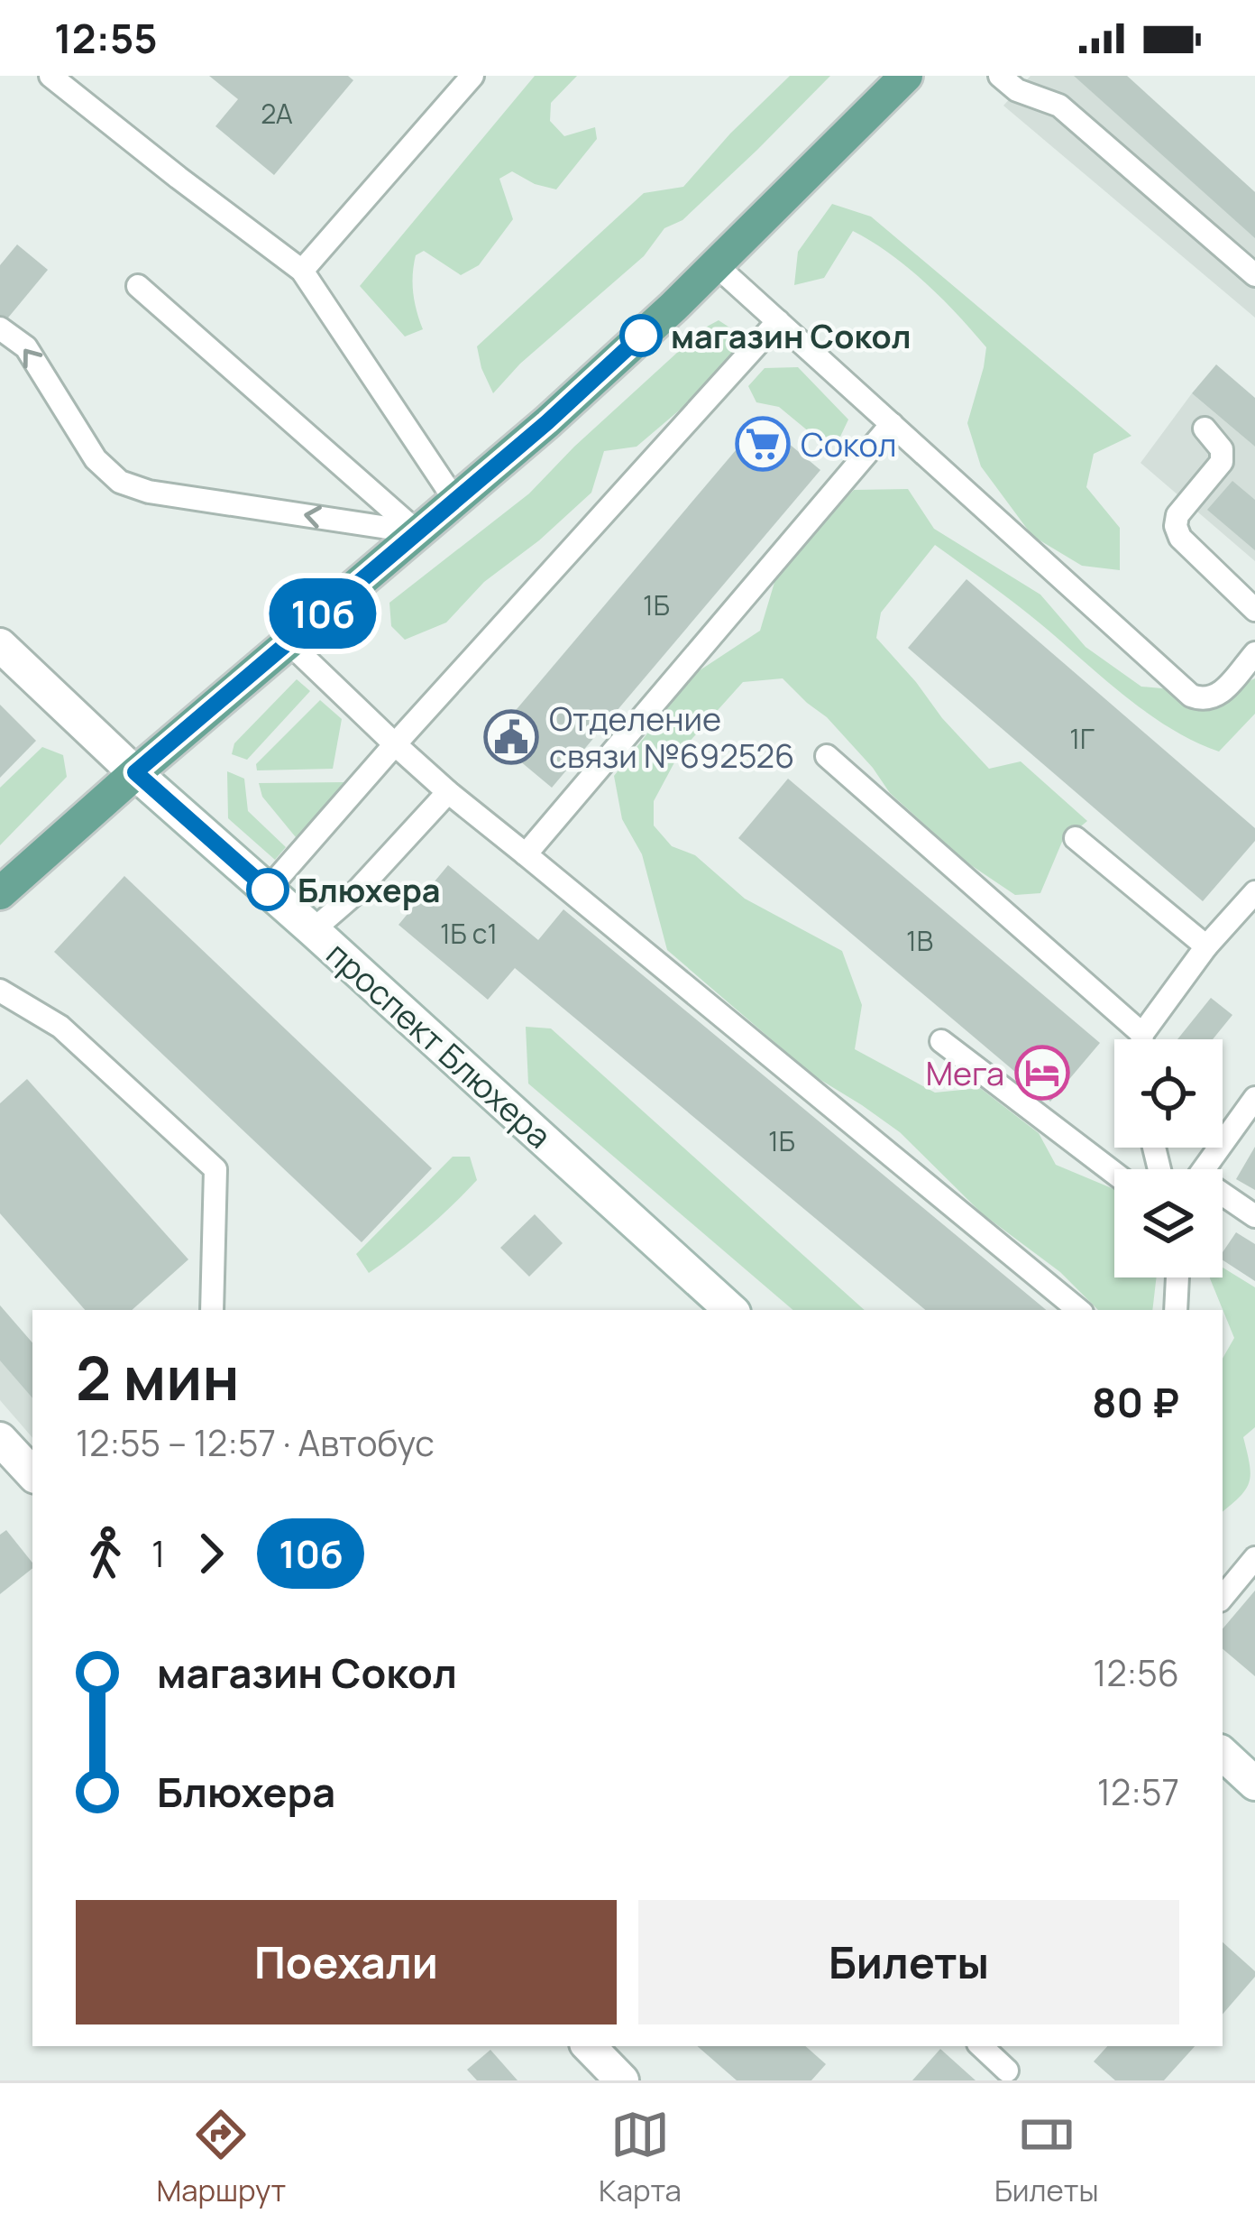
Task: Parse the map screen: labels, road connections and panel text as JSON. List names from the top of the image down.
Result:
{
  "streets": {
    "main road": ["проспект Блюхера"]
  },
  "places": {
    "other": ["магазин Сокол", "Блюхера"],
    "supermarket": ["Сокол"],
    "public building": ["Отделение связи №692526"],
    "hotel": ["Мега"]
  },
  "lines": ["bus line 10б"],
  "house_numbers": [
    "2А",
    "1Б",
    "1Г",
    "1Б с1",
    "1В",
    "1Б"
  ],
  "page": {
    "status": "12:55",
    "on_map": "10б",
    "heading": ["2 мин", "12:55 – 12:57 · Автобус", "80 ₽"],
    "legs": ["1", "10б"],
    "list": [
      {
        "name": "магазин Сокол",
        "value": "12:56"
      },
      {
        "name": "Блюхера",
        "value": "12:57"
      }
    ],
    "buttons": ["Поехали", "Билеты"],
    "tabs": ["Маршрут", "Карта", "Билеты"]
  }
}
